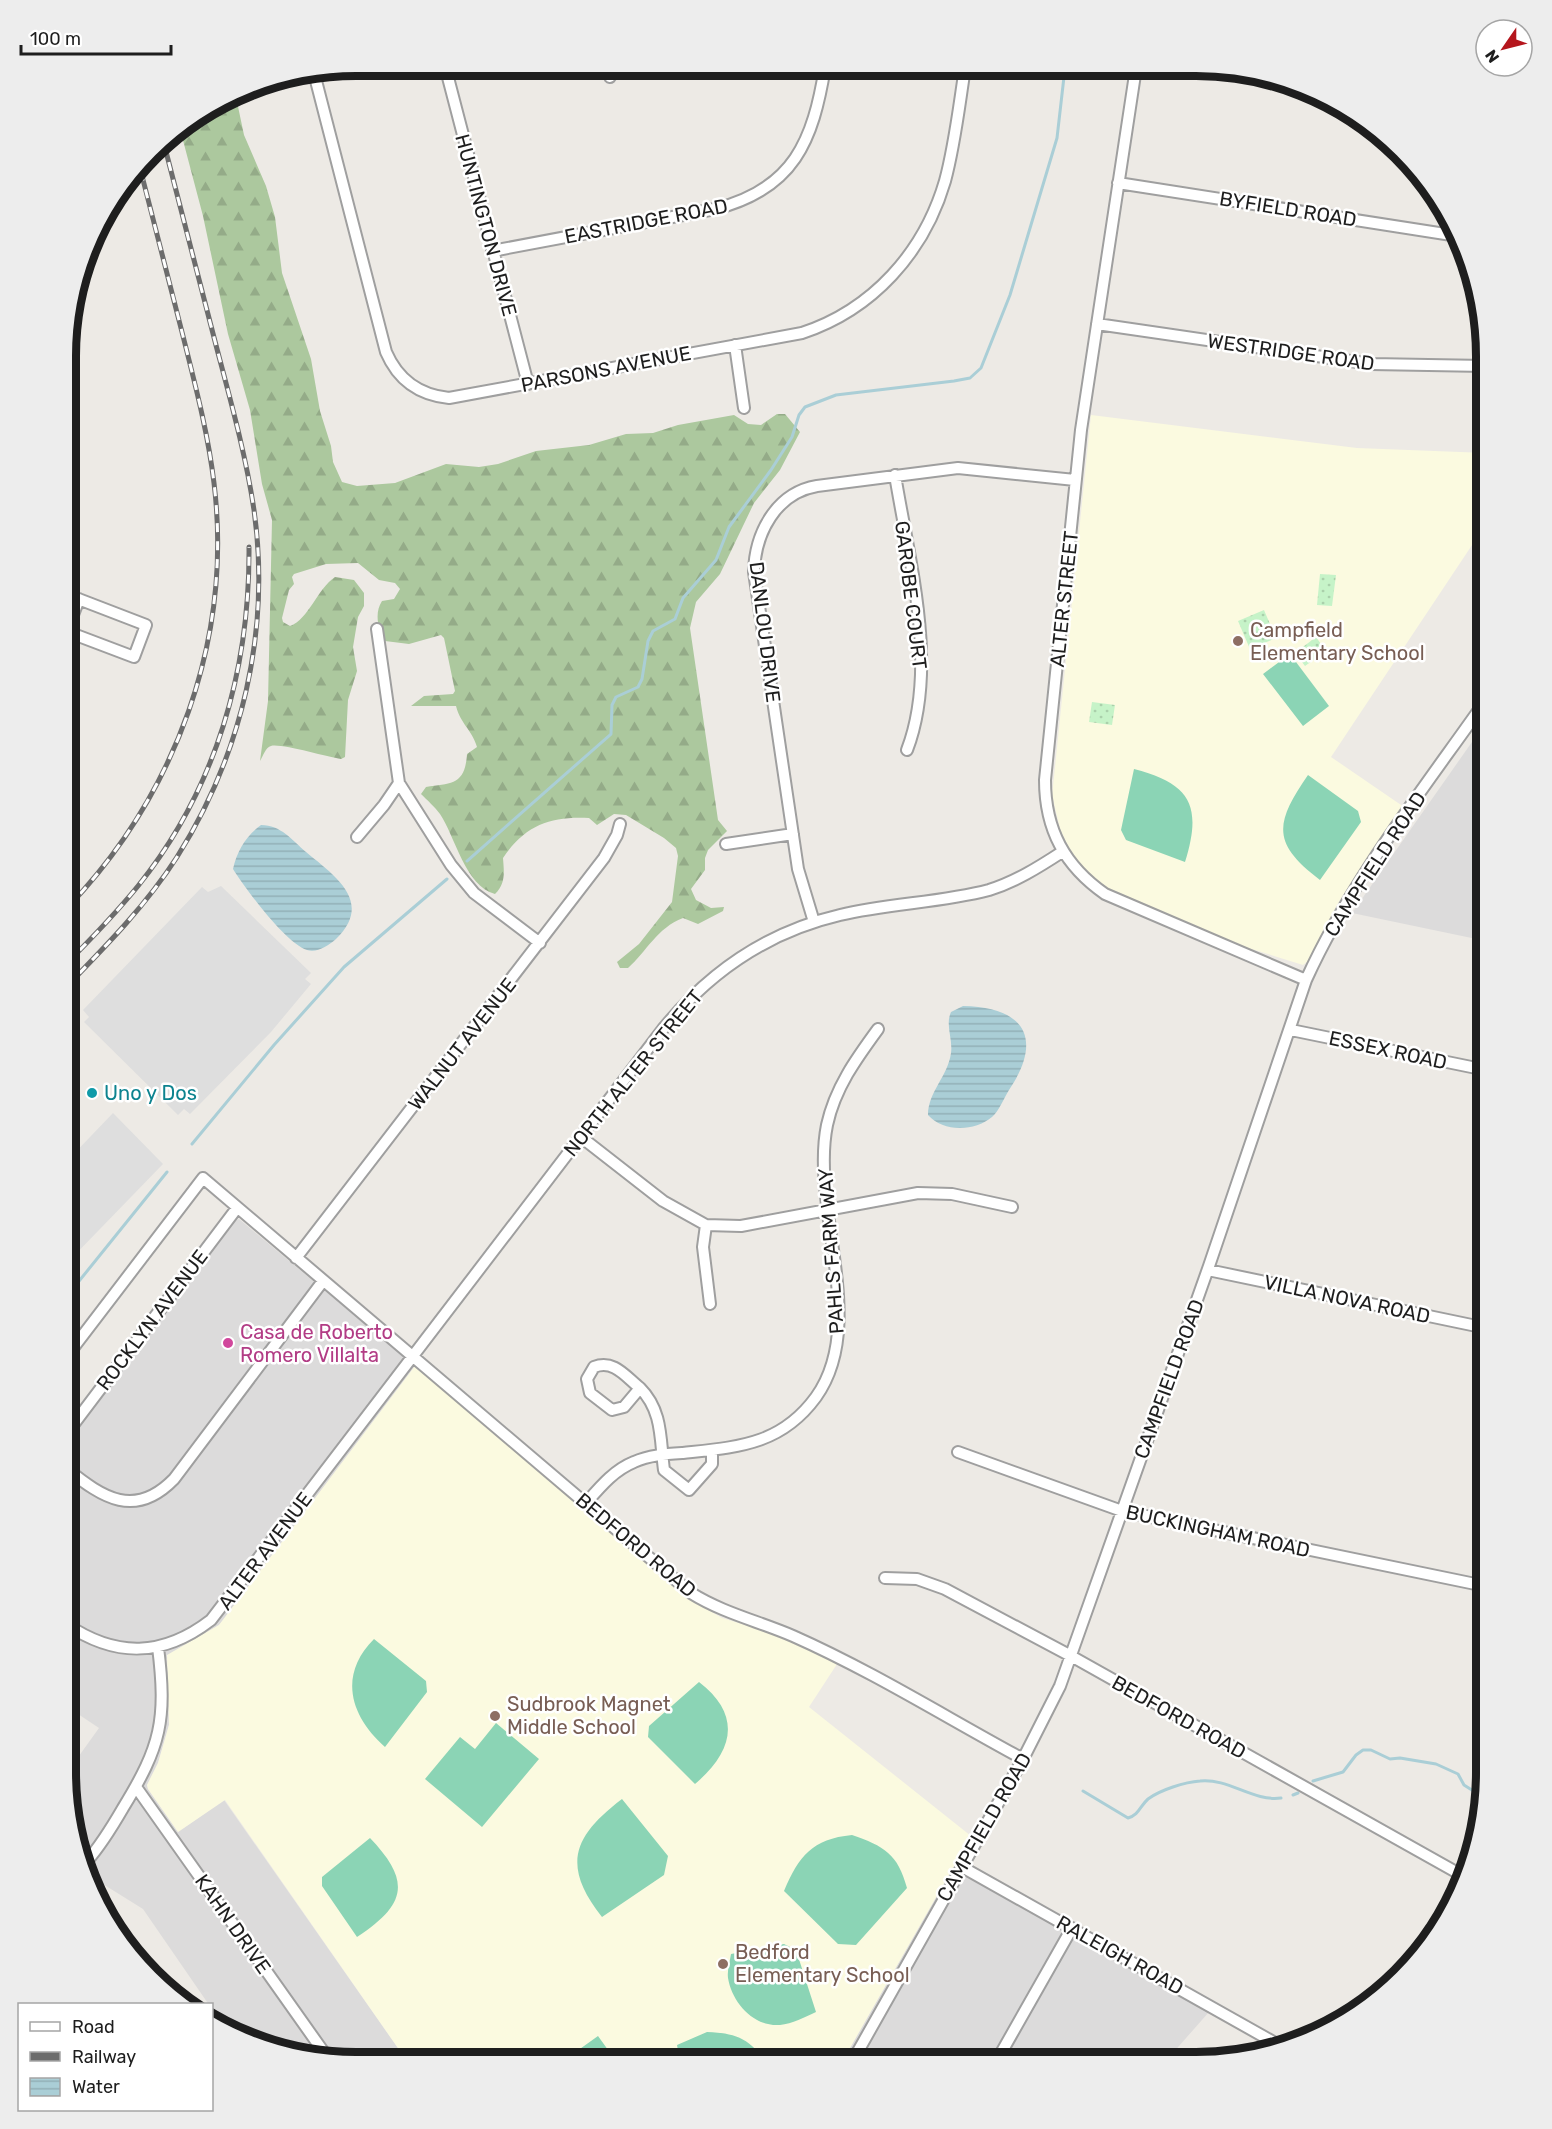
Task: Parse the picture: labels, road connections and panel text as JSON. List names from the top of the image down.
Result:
{
  "streets": {
    "street": [
      "BYFIELD ROAD",
      "EASTRIDGE ROAD",
      "HUNTINGTON DRIVE",
      "WESTRIDGE ROAD",
      "PARSONS AVENUE",
      "GAROBE COURT",
      "ALTER STREET",
      "DANLOU DRIVE",
      "CAMPFIELD ROAD",
      "WALNUT AVENUE",
      "ESSEX ROAD",
      "NORTH ALTER STREET",
      "PAHLS FARM WAY",
      "VILLA NOVA ROAD",
      "ROCKLYN AVENUE",
      "BUCKINGHAM ROAD",
      "BEDFORD ROAD",
      "ALTER AVENUE",
      "KAHN DRIVE",
      "RALEIGH ROAD"
    ]
  },
  "crossings": [
    ["BYFIELD ROAD", "ALTER STREET"],
    ["EASTRIDGE ROAD", "HUNTINGTON DRIVE"],
    ["HUNTINGTON DRIVE", "PARSONS AVENUE"],
    ["WESTRIDGE ROAD", "ALTER STREET"],
    ["GAROBE COURT", "DANLOU DRIVE"],
    ["ALTER STREET", "DANLOU DRIVE"],
    ["ALTER STREET", "CAMPFIELD ROAD"],
    ["ALTER STREET", "NORTH ALTER STREET"],
    ["DANLOU DRIVE", "NORTH ALTER STREET"],
    ["CAMPFIELD ROAD", "ESSEX ROAD"],
    ["CAMPFIELD ROAD", "VILLA NOVA ROAD"],
    ["CAMPFIELD ROAD", "BUCKINGHAM ROAD"],
    ["CAMPFIELD ROAD", "BEDFORD ROAD"],
    ["CAMPFIELD ROAD", "RALEIGH ROAD"],
    ["WALNUT AVENUE", "BEDFORD ROAD"],
    ["NORTH ALTER STREET", "BEDFORD ROAD"],
    ["NORTH ALTER STREET", "ALTER AVENUE"],
    ["PAHLS FARM WAY", "BEDFORD ROAD"],
    ["ROCKLYN AVENUE", "BEDFORD ROAD"],
    ["BEDFORD ROAD", "ALTER AVENUE"]
  ],
  "places": [
    "Campfield Elementary School",
    "Uno y Dos",
    "Casa de Roberto Romero Villalta",
    "Sudbrook Magnet Middle School",
    "Bedford Elementary School"
  ],
  "legend": ["Road", "Railway", "Water"],
  "scale_bar": "100 m",
  "north": "bottom left"
}
